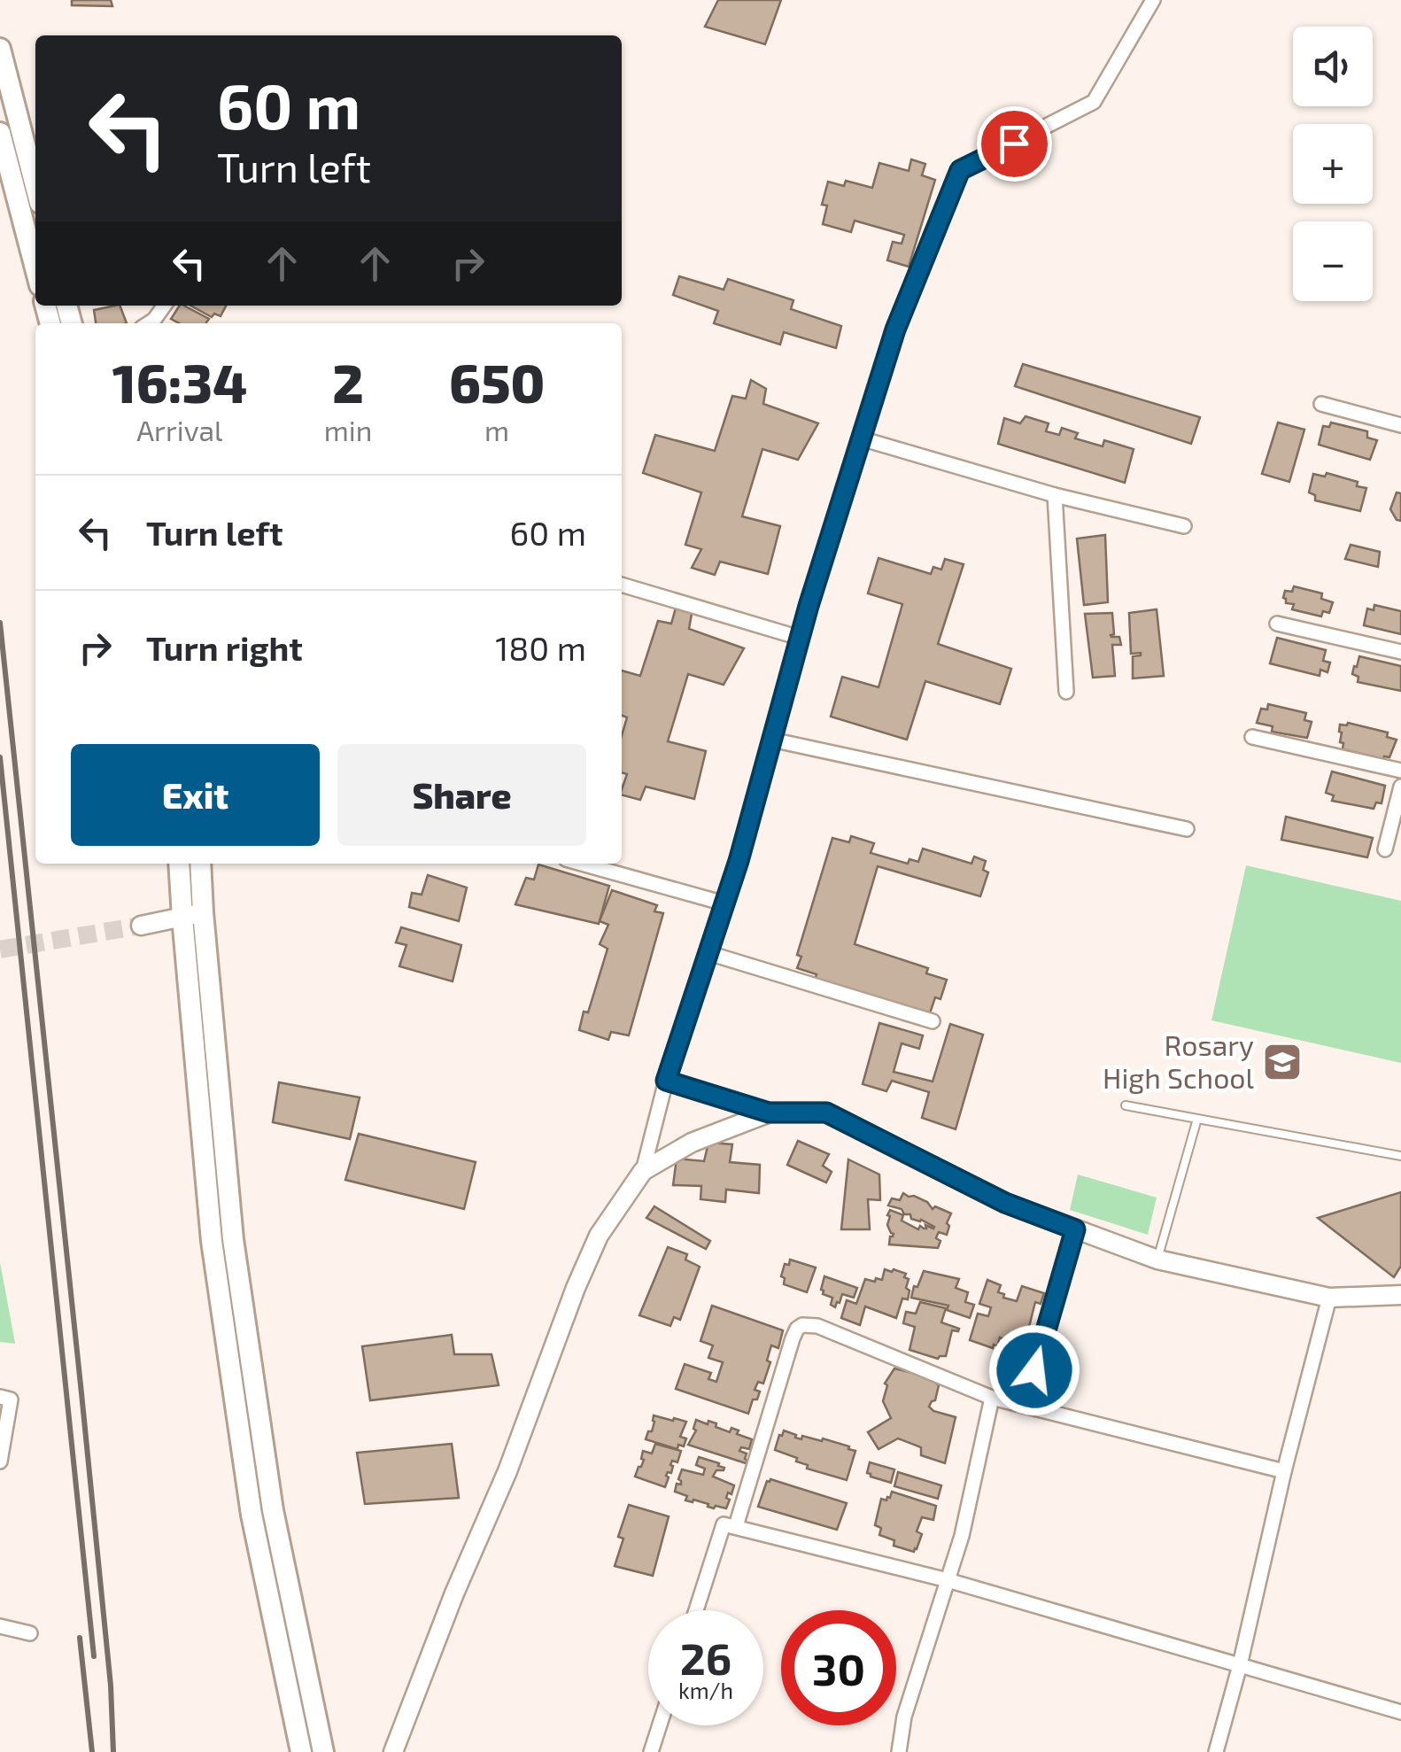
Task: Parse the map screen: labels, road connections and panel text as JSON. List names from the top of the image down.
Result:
{
  "places": {
    "school or university": ["Rosary High School"]
  },
  "page": {
    "map_buttons": ["+", "−"],
    "turn": ["60 m", "Turn left"],
    "eta": [
      "16:34",
      "Arrival",
      "2",
      "min",
      "650",
      "m"
    ],
    "list": [
      {
        "name": "Turn left",
        "value": "60 m"
      },
      {
        "name": "Turn right",
        "value": "180 m"
      }
    ],
    "buttons": ["Exit", "Share"],
    "speed": "26 km/h",
    "limit": "30"
  }
}
